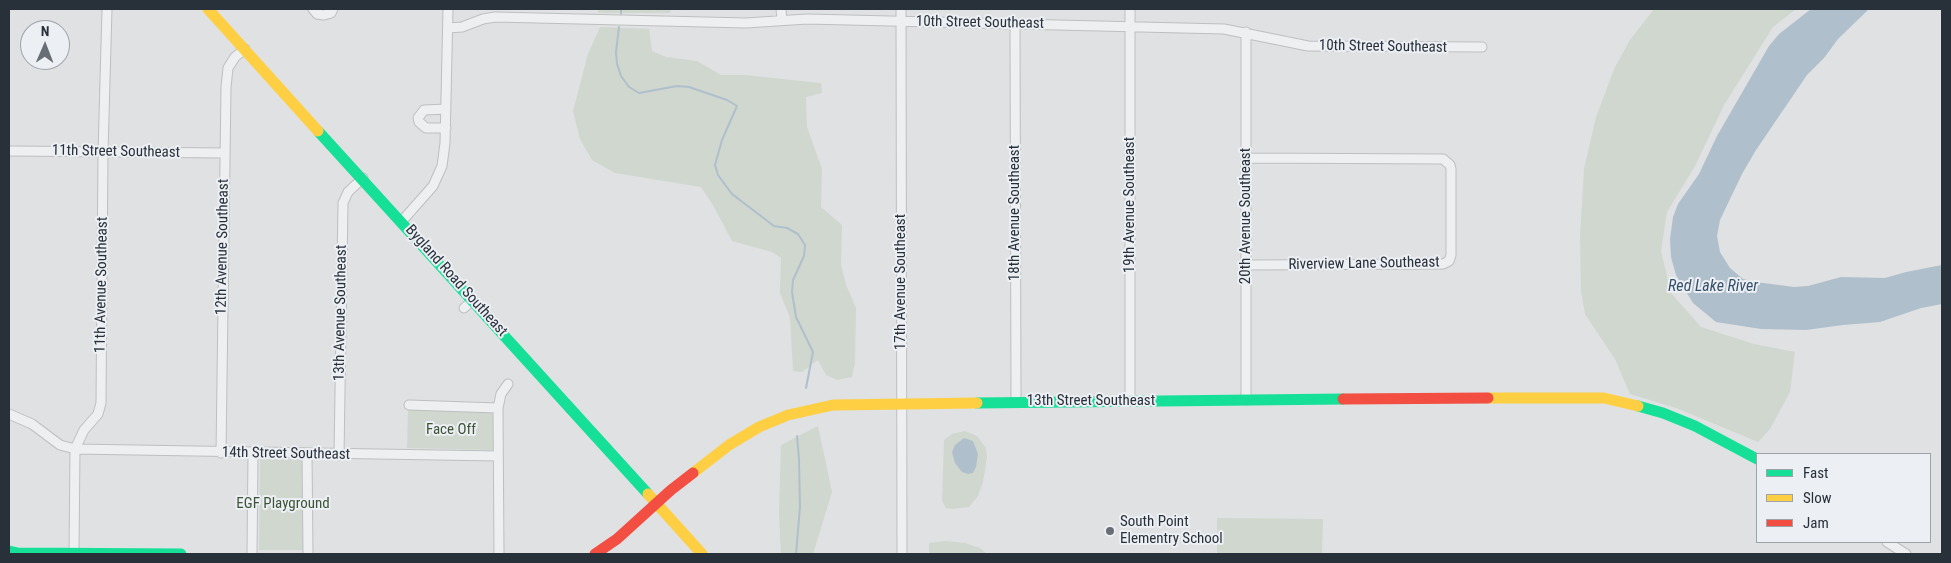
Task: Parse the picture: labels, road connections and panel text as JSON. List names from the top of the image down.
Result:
{
  "streets": {
    "street": [
      "10th Street Southeast",
      "11th Street Southeast",
      "19th Avenue Southeast",
      "18th Avenue Southeast",
      "20th Avenue Southeast",
      "12th Avenue Southeast",
      "Riverview Lane Southeast",
      "Bygland Road Southeast",
      "17th Avenue Southeast",
      "11th Avenue Southeast",
      "13th Avenue Southeast",
      "13th Street Southeast",
      "14th Street Southeast"
    ]
  },
  "crossings": [
    ["10th Street Southeast", "19th Avenue Southeast"],
    ["10th Street Southeast", "18th Avenue Southeast"],
    ["10th Street Southeast", "20th Avenue Southeast"],
    ["10th Street Southeast", "17th Avenue Southeast"],
    ["11th Street Southeast", "12th Avenue Southeast"],
    ["11th Street Southeast", "11th Avenue Southeast"],
    ["19th Avenue Southeast", "13th Street Southeast"],
    ["18th Avenue Southeast", "13th Street Southeast"],
    ["20th Avenue Southeast", "Riverview Lane Southeast"],
    ["20th Avenue Southeast", "13th Street Southeast"],
    ["12th Avenue Southeast", "Bygland Road Southeast"],
    ["12th Avenue Southeast", "14th Street Southeast"],
    ["Bygland Road Southeast", "13th Avenue Southeast"],
    ["Bygland Road Southeast", "13th Street Southeast"],
    ["17th Avenue Southeast", "13th Street Southeast"],
    ["11th Avenue Southeast", "14th Street Southeast"],
    ["13th Avenue Southeast", "14th Street Southeast"]
  ],
  "water": ["Red Lake River"],
  "parks": ["Face Off", "EGF Playground"],
  "places": ["South Point Elementry School"],
  "legend": ["Fast", "Slow", "Jam"],
  "north": "top"
}
